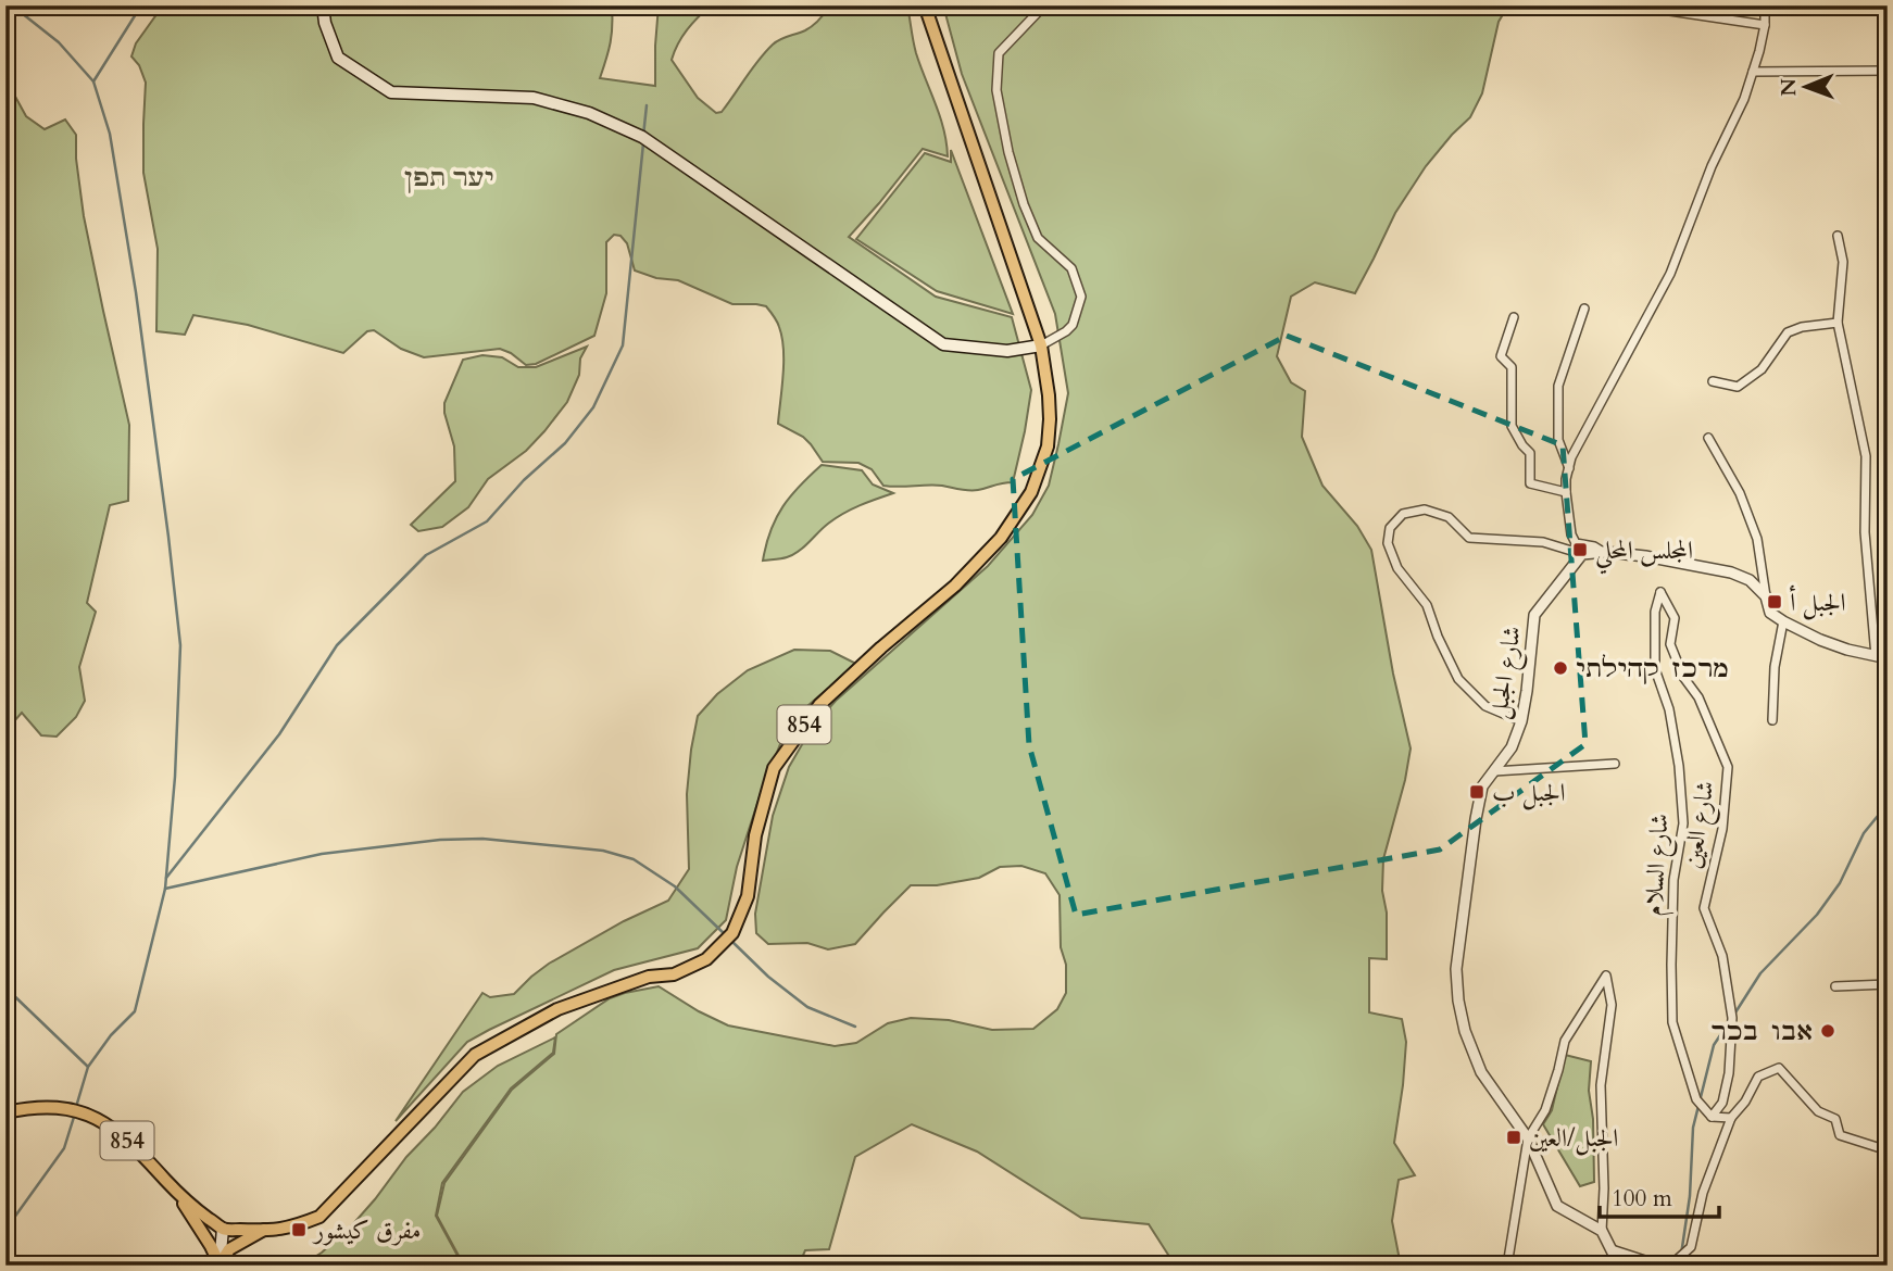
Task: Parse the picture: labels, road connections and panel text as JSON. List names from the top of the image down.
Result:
{
  "streets": {
    "main road": ["854"],
    "street": ["شارع الجبل", "شارع العين", "شارع السلام"]
  },
  "crossings": [
    ["شارع العين", "شارع السلام"]
  ],
  "parks": ["יער תפן"],
  "places": {
    "transit": [
      "المجلس المحلي",
      "الجبل أ",
      "الجبل ب",
      "الجبل/العين",
      "مفرق كيشور"
    ],
    "other": ["מרכז קהילתי", "אבו בכר"]
  },
  "scale_bar": "100 m",
  "north": "left"
}
